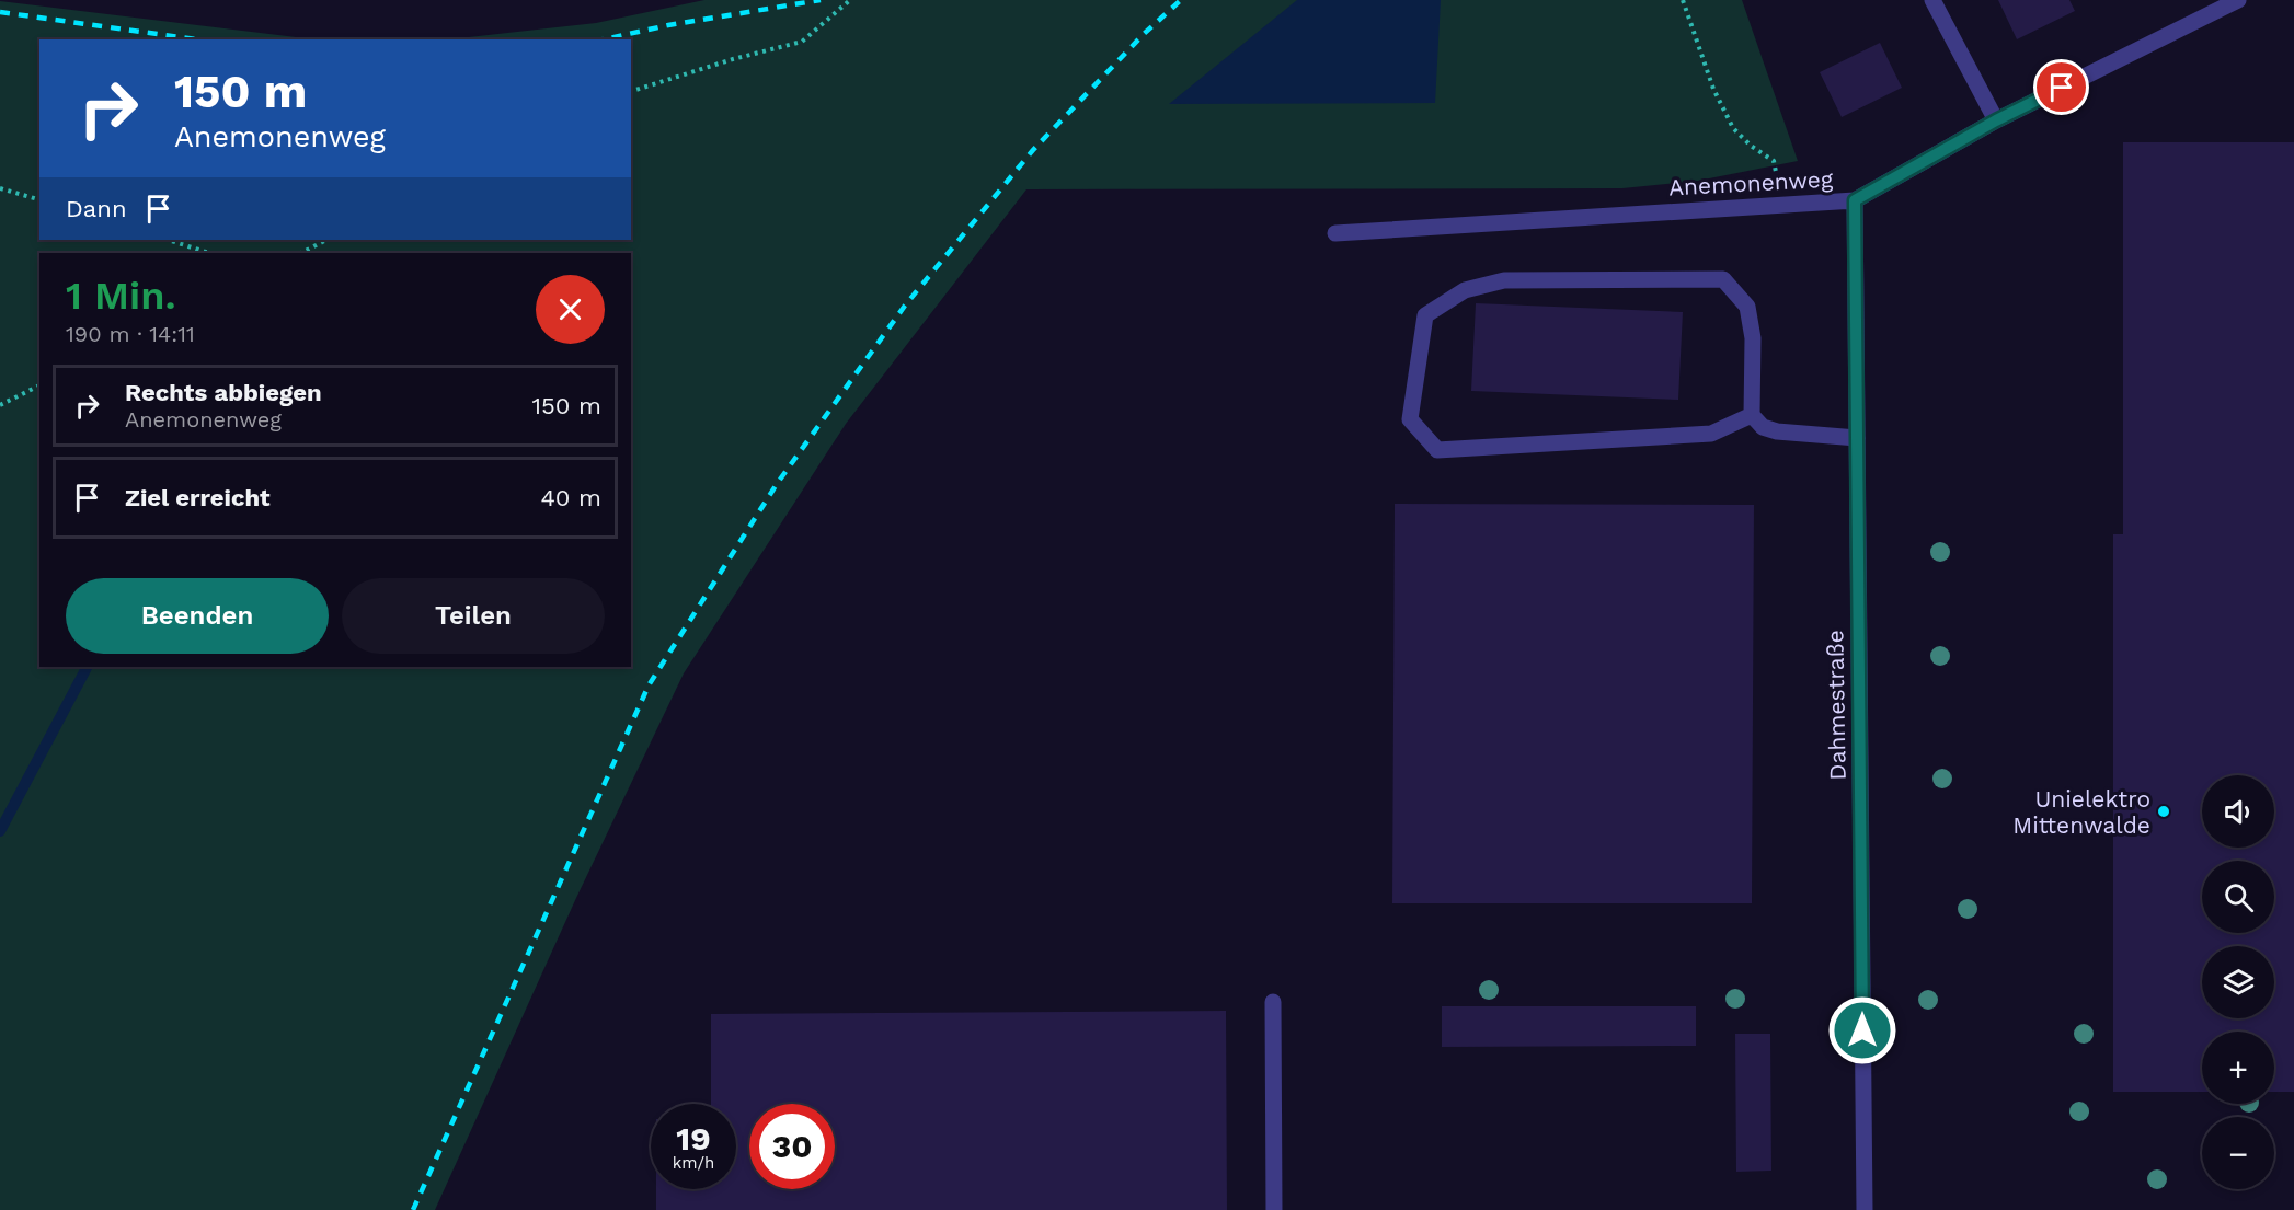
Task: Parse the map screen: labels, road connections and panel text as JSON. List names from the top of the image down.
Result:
{
  "streets": {
    "street": ["Anemonenweg", "Dahmestraße"]
  },
  "crossings": [
    ["Anemonenweg", "Dahmestraße"]
  ],
  "places": ["Unielektro Mittenwalde"],
  "page": {
    "turn": ["150 m", "Anemonenweg"],
    "then": "Dann",
    "heading": ["1 Min.", "190 m · 14:11"],
    "list": [
      {
        "name": "Rechts abbiegen",
        "note": "Anemonenweg",
        "value": "150 m"
      },
      {
        "name": "Ziel erreicht",
        "value": "40 m"
      }
    ],
    "buttons": ["Beenden", "Teilen"],
    "map_buttons": ["+", "−"],
    "speed": "19 km/h",
    "limit": "30"
  }
}
